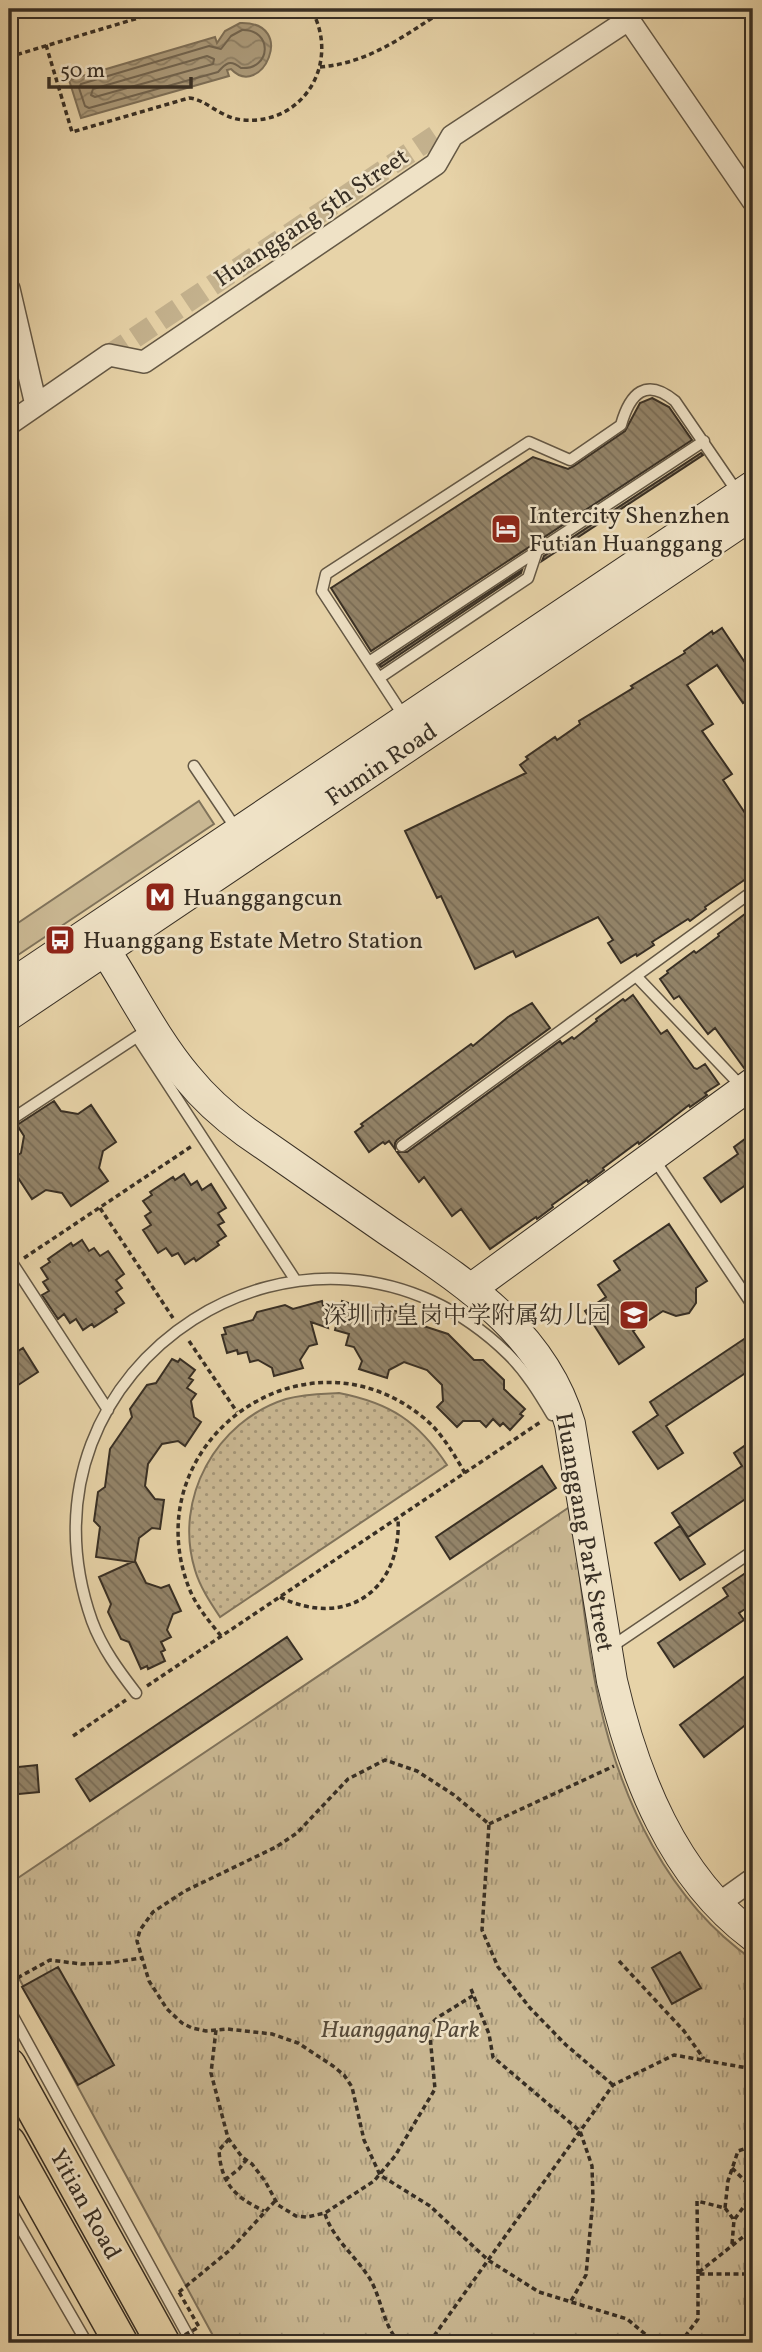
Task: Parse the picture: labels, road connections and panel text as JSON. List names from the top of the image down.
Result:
{
  "streets": {
    "main road": ["Fumin Road", "Huanggang Park Street", "Yitian Road"],
    "street": ["Huanggang 5th Street"]
  },
  "crossings": [
    ["Fumin Road", "Huanggang Park Street"]
  ],
  "parks": ["Huanggang Park"],
  "places": {
    "hotel": ["Intercity Shenzhen Futian Huanggang"],
    "metro station": ["Huanggangcun"],
    "bus stop": ["Huanggang Estate Metro Station"],
    "school or university": ["深圳市皇岗中学附属幼儿园"]
  },
  "scale_bar": "50 m"
}
